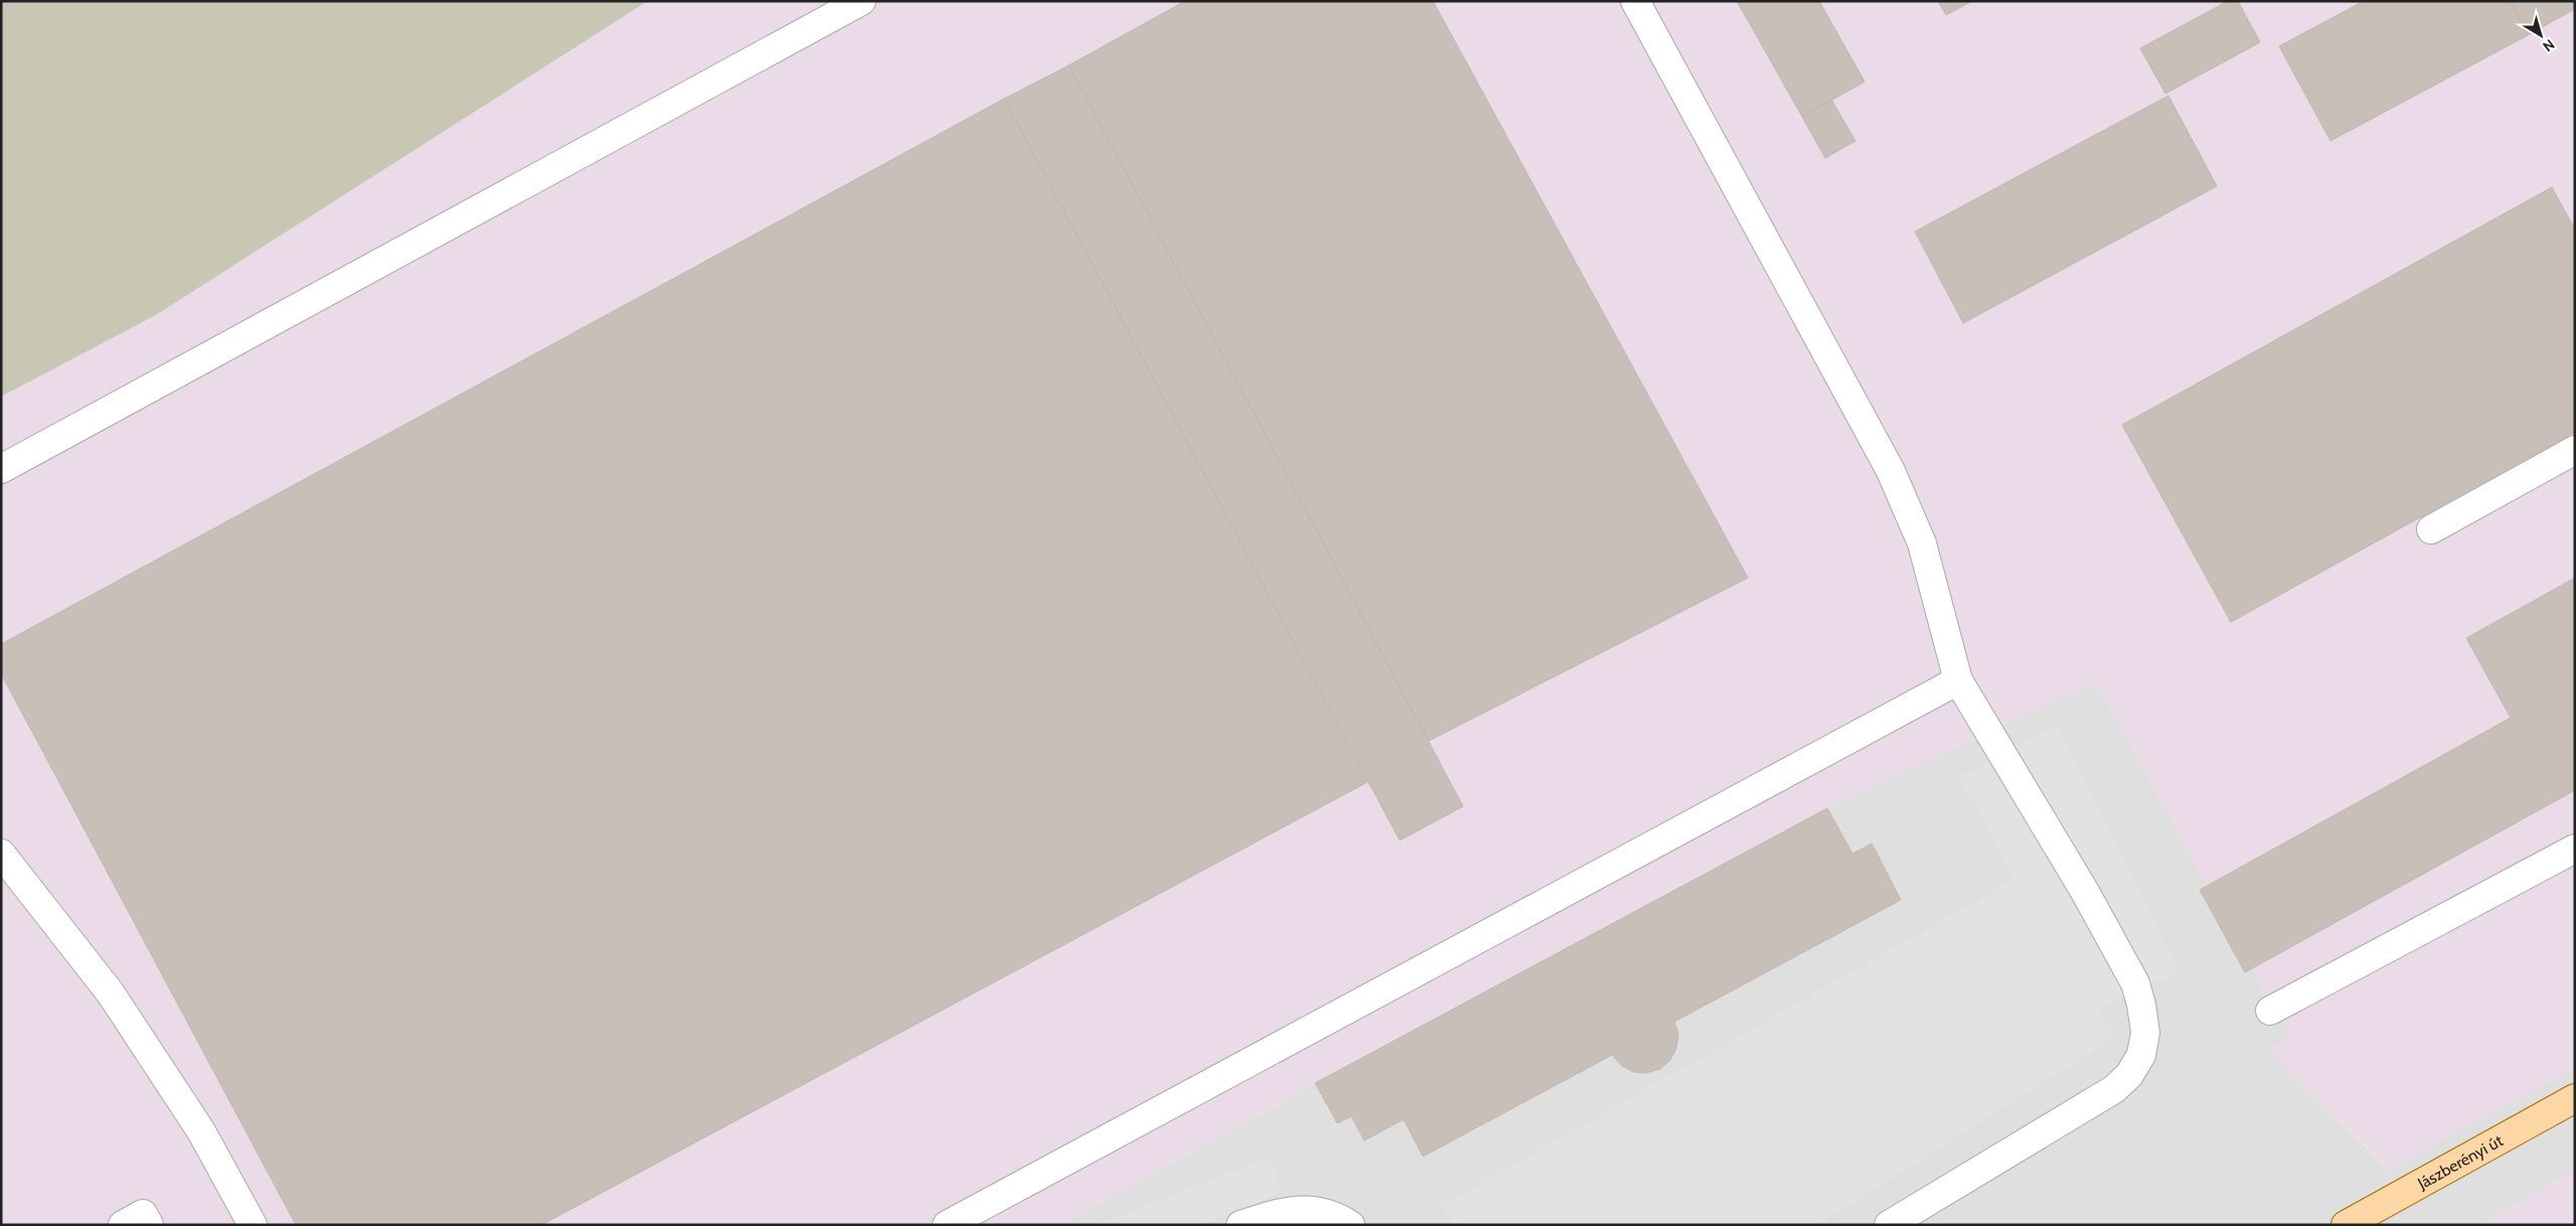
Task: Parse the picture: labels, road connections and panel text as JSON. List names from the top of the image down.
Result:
{
  "streets": {
    "main road": ["Jászberényi út"]
  },
  "north": "bottom right"
}
